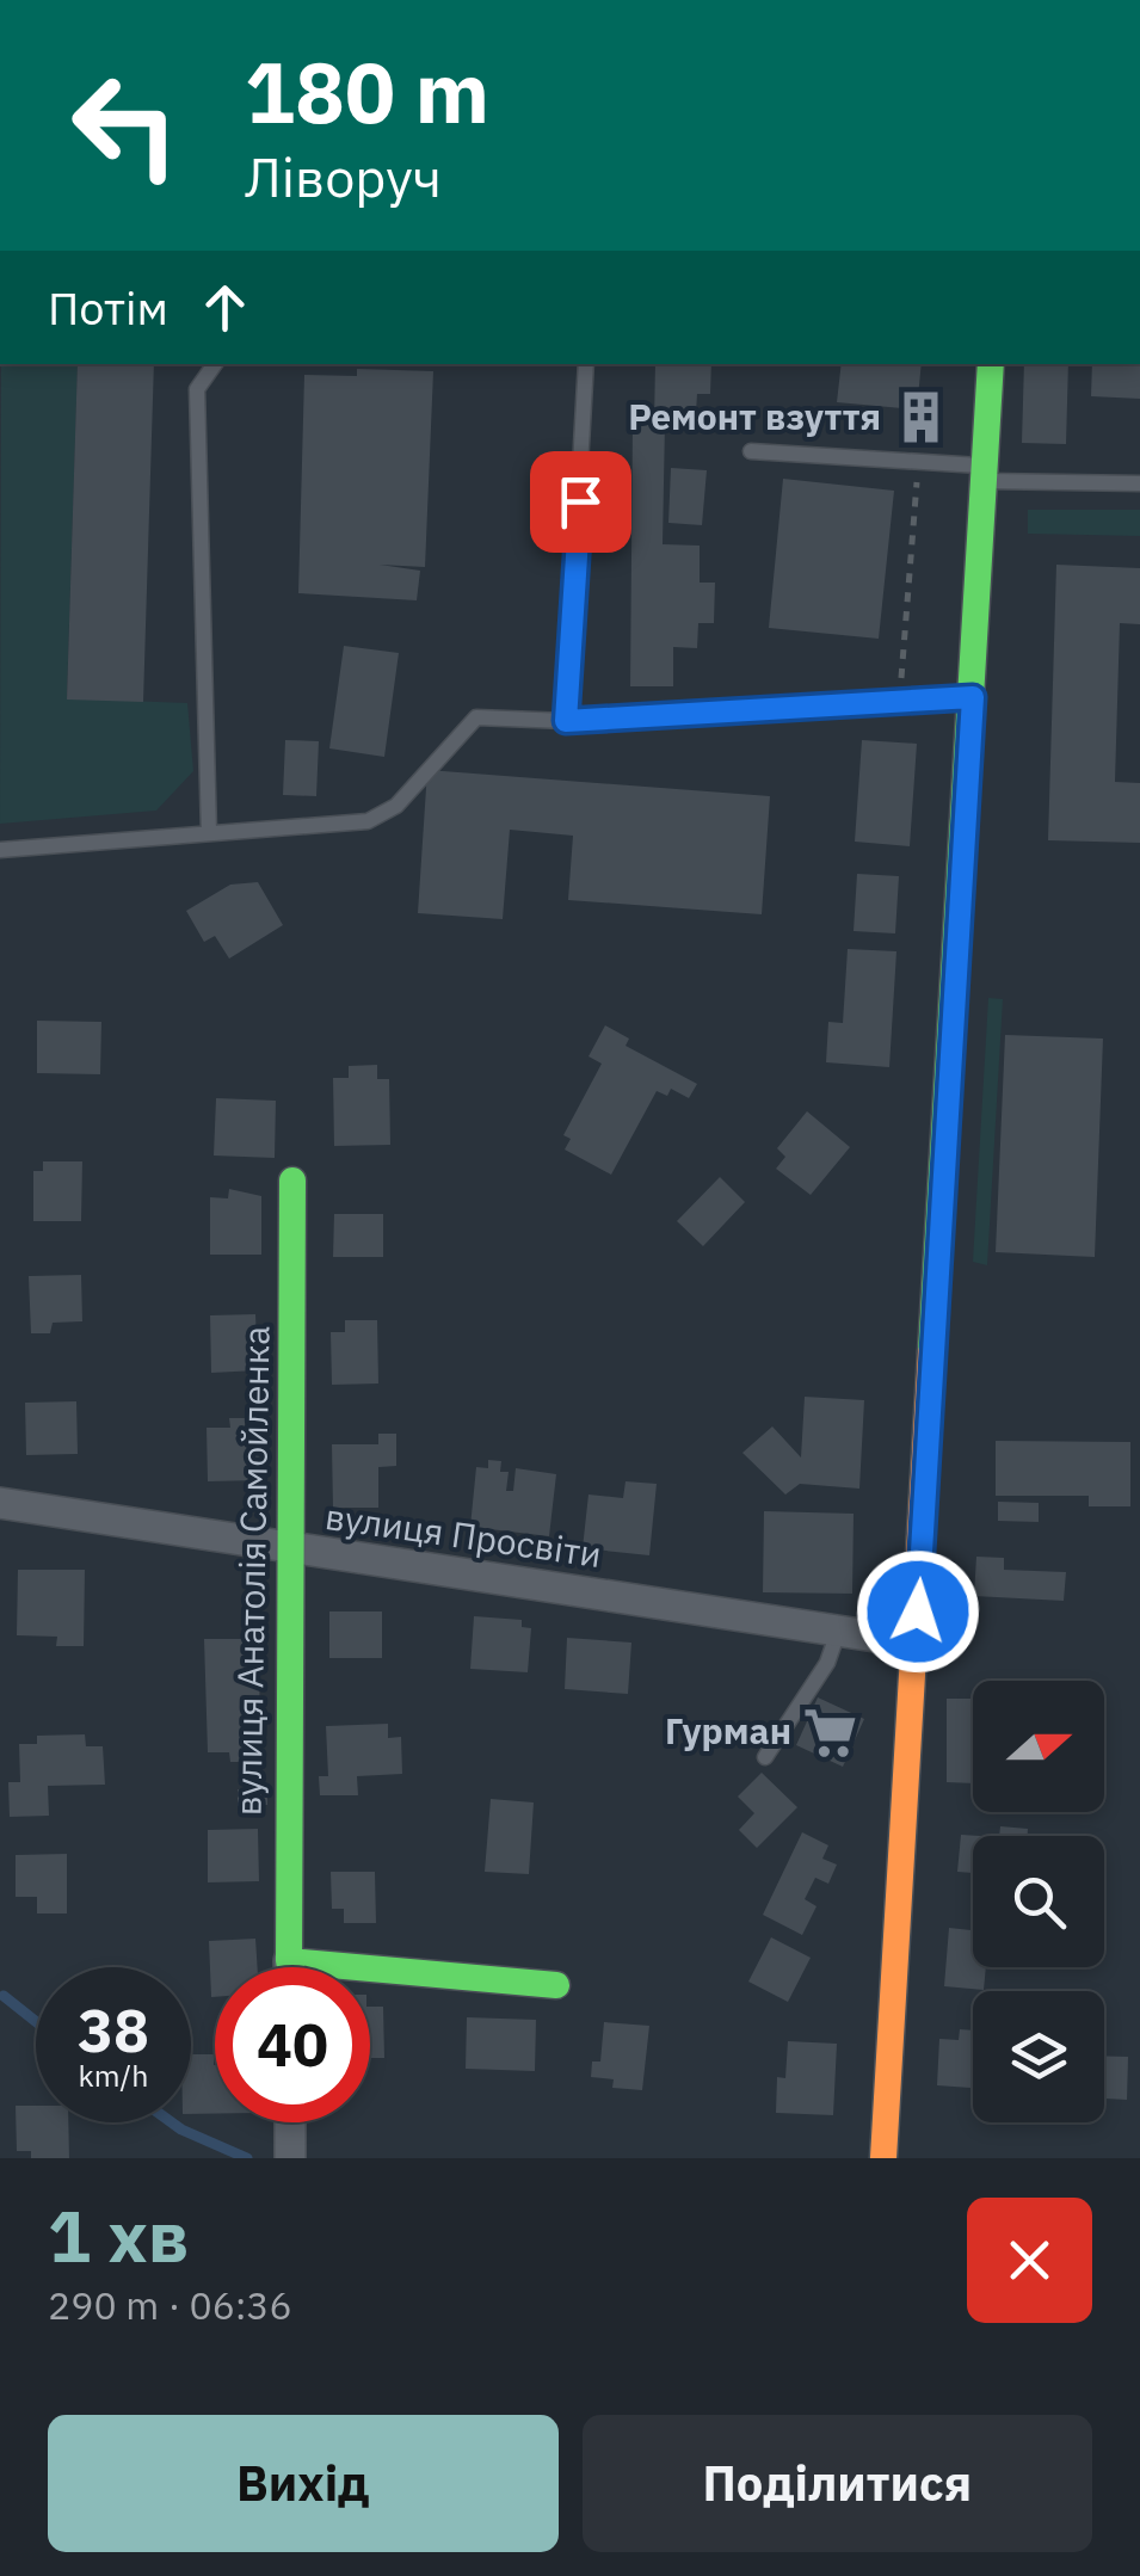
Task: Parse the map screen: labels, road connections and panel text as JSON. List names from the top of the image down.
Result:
{
  "streets": {
    "street": ["вулиця Просвіти", "вулиця Анатолія Самойленка"]
  },
  "crossings": [
    ["вулиця Просвіти", "вулиця Анатолія Самойленка"]
  ],
  "places": {
    "building": ["Ремонт взуття"],
    "supermarket": ["Гурман"]
  },
  "north": "right",
  "page": {
    "turn": ["180 m", "Ліворуч"],
    "then": "Потім",
    "speed": "38 km/h",
    "limit": "40",
    "heading": ["1 хв", "290 m · 06:36"],
    "buttons": ["Вихід", "Поділитися"]
  }
}
